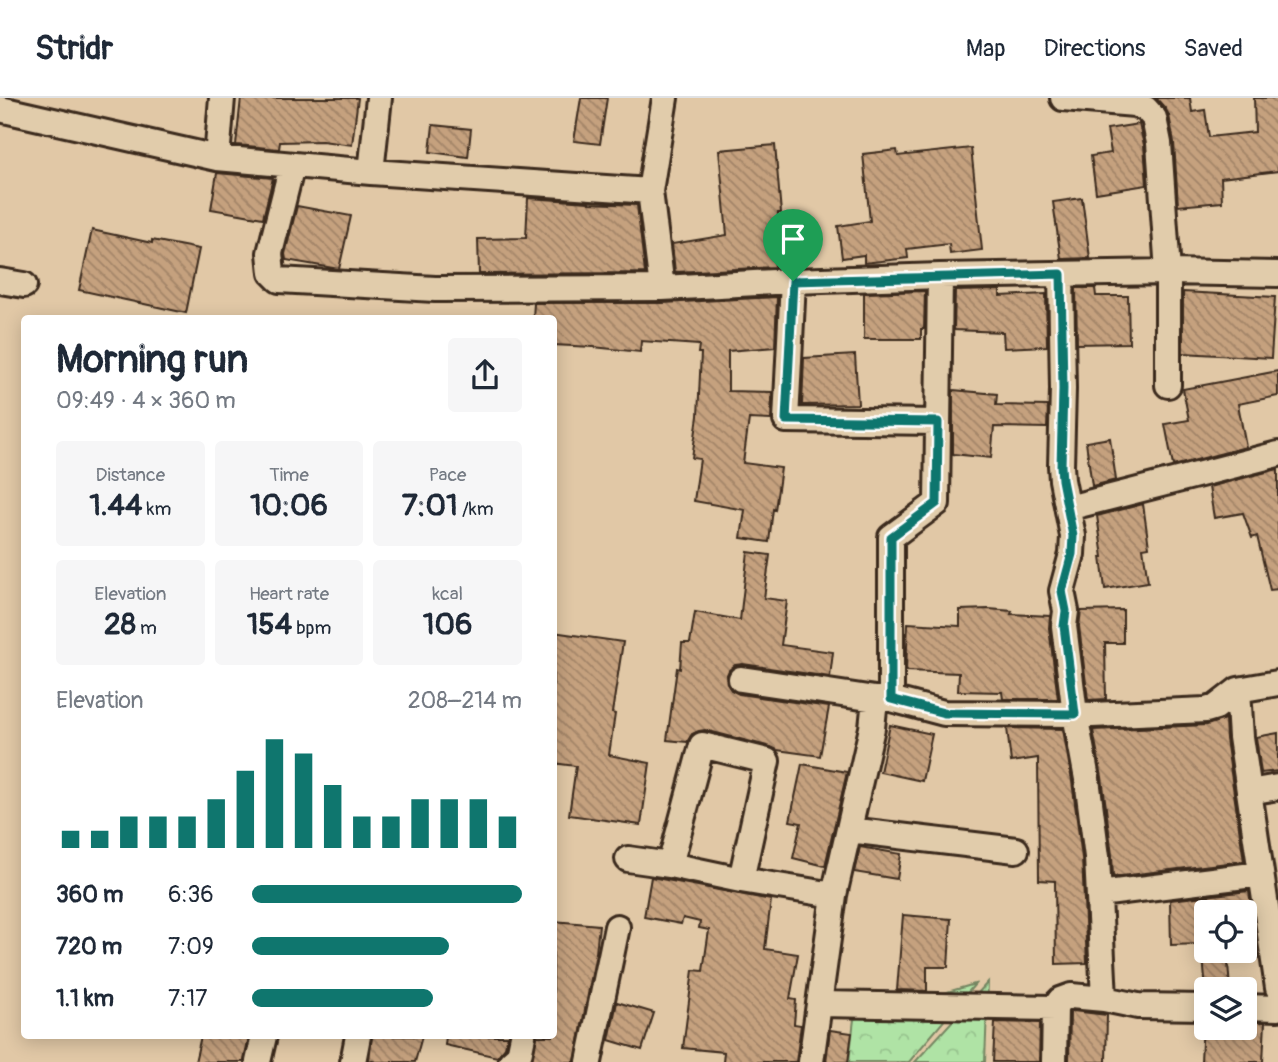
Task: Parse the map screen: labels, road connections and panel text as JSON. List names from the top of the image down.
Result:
{
  "page": {
    "header": "Stridr",
    "nav": ["Map", "Directions", "Saved"],
    "heading": ["Morning run", "09:49 · 4 × 360 m"],
    "stats": [
      ["Distance", "1.44 km"],
      ["Time", "10:06"],
      ["Pace", "7:01 /km"],
      ["Elevation", "28 m"],
      ["Heart rate", "154 bpm"],
      ["kcal", "106"]
    ],
    "chart": ["Elevation", "208–214 m"],
    "list": [
      {
        "name": "360 m",
        "note": "6:36"
      },
      {
        "name": "720 m",
        "note": "7:09"
      },
      {
        "name": "1.1 km",
        "note": "7:17"
      }
    ]
  }
}
